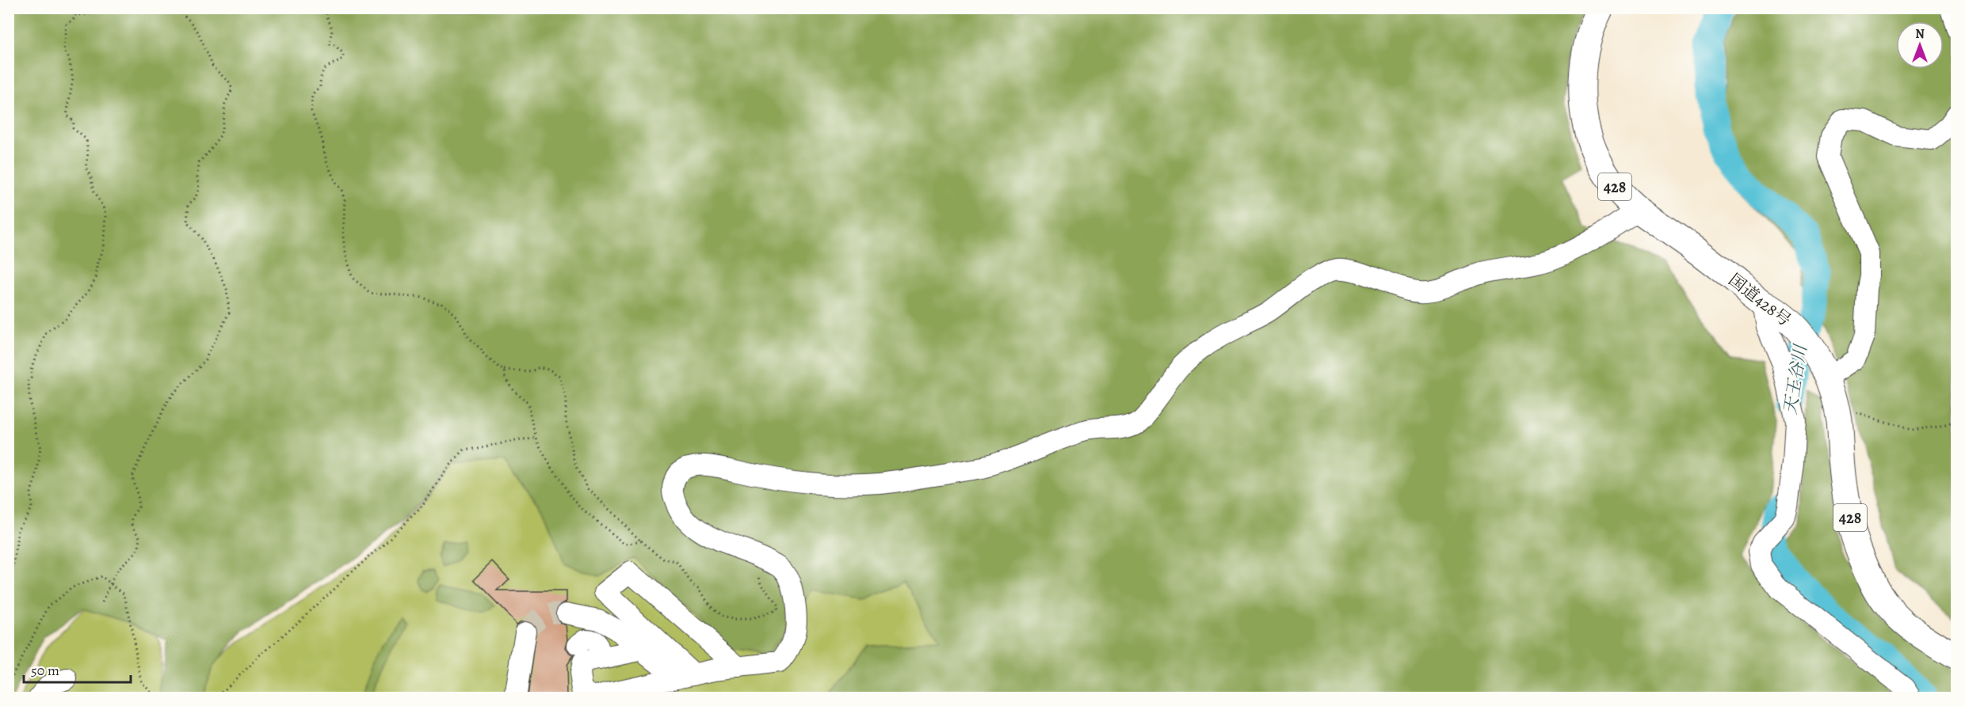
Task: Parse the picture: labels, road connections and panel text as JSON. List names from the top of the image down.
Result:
{
  "streets": {
    "highway": ["428", "国道428号"]
  },
  "water": ["天王谷川"],
  "scale_bar": "50 m",
  "north": "top"
}
